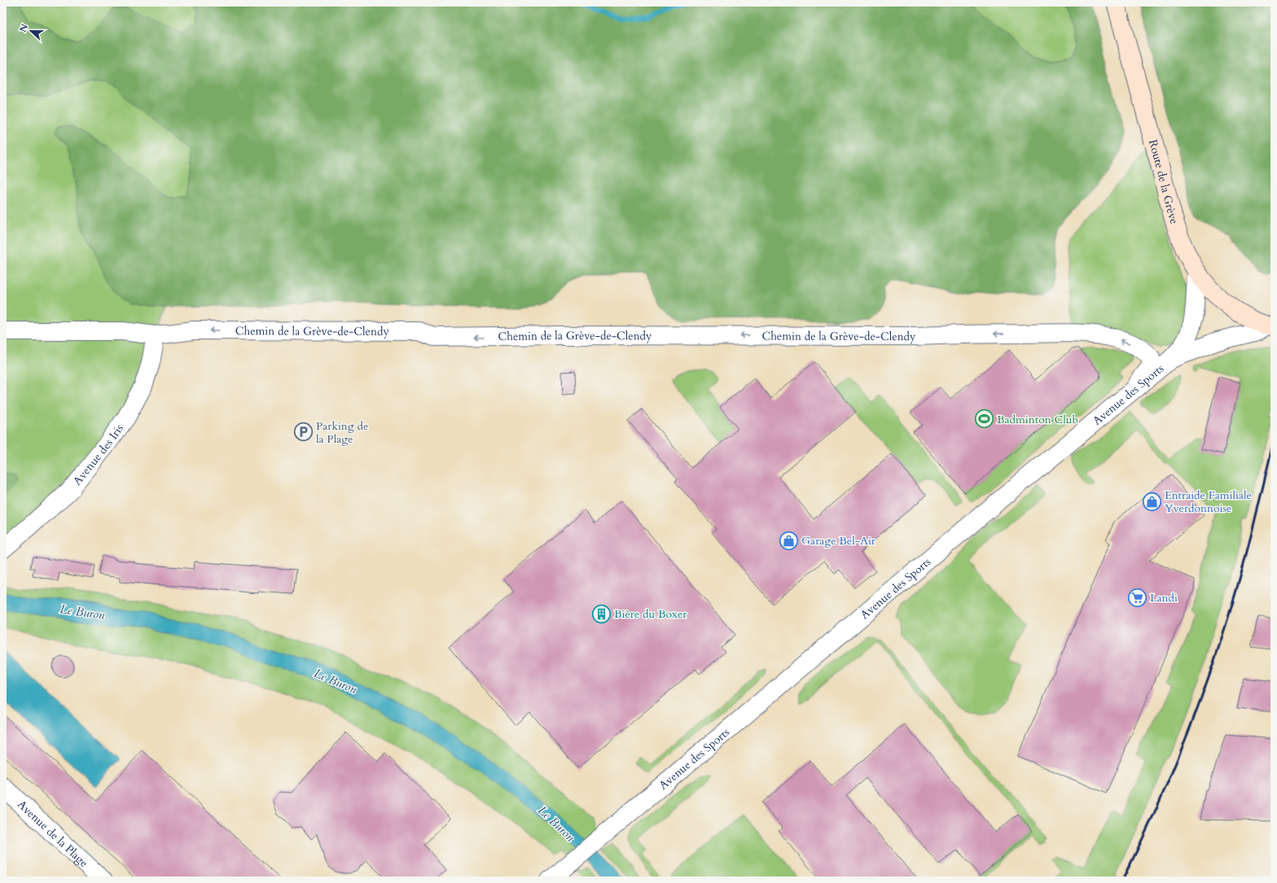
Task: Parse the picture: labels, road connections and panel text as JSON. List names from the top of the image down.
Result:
{
  "streets": {
    "main road": ["Route de la Grève"],
    "street": [
      "Chemin de la Grève-de-Clendy",
      "Avenue des Sports",
      "Avenue des Iris",
      "Avenue de la Plage"
    ]
  },
  "crossings": [
    ["Route de la Grève", "Avenue des Sports"],
    ["Chemin de la Grève-de-Clendy", "Avenue des Sports"],
    ["Chemin de la Grève-de-Clendy", "Avenue des Iris"]
  ],
  "one_way": ["Chemin de la Grève-de-Clendy"],
  "water": ["Le Buron"],
  "places": {
    "sports": ["Badminton Club"],
    "parking": ["Parking de la Plage"],
    "shop": ["Entraide Familiale Yverdonnoise", "Garage Bel-Air"],
    "supermarket": ["Landi"],
    "building": ["Bière du Boxer"]
  },
  "north": "left"
}
